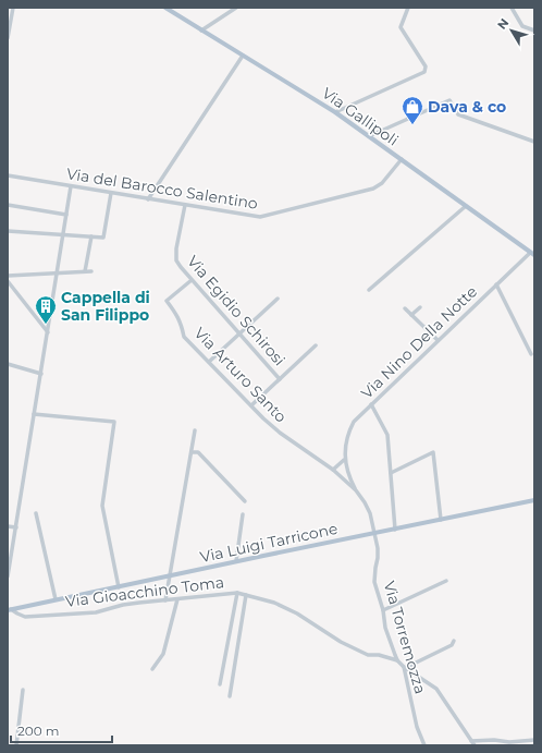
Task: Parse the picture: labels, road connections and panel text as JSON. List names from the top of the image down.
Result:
{
  "streets": {
    "main road": ["Via Gallipoli", "Via Luigi Tarricone"],
    "street": [
      "Via del Barocco Salentino",
      "Via Egidio Schirosi",
      "Via Nino Della Notte",
      "Via Arturo Santo",
      "Via Gioacchino Toma",
      "Via Torremozza"
    ]
  },
  "crossings": [
    ["Via Gallipoli", "Via del Barocco Salentino"],
    ["Via Gallipoli", "Via Nino Della Notte"],
    ["Via del Barocco Salentino", "Via Egidio Schirosi"],
    ["Via Egidio Schirosi", "Via Arturo Santo"],
    ["Via Nino Della Notte", "Via Arturo Santo"],
    ["Via Arturo Santo", "Via Luigi Tarricone"],
    ["Via Arturo Santo", "Via Torremozza"],
    ["Via Luigi Tarricone", "Via Gioacchino Toma"],
    ["Via Luigi Tarricone", "Via Torremozza"],
    ["Via Gioacchino Toma", "Via Torremozza"]
  ],
  "places": {
    "shop": ["Dava & co"],
    "building": ["Cappella di San Filippo"]
  },
  "scale_bar": "200 m",
  "north": "top left"
}
